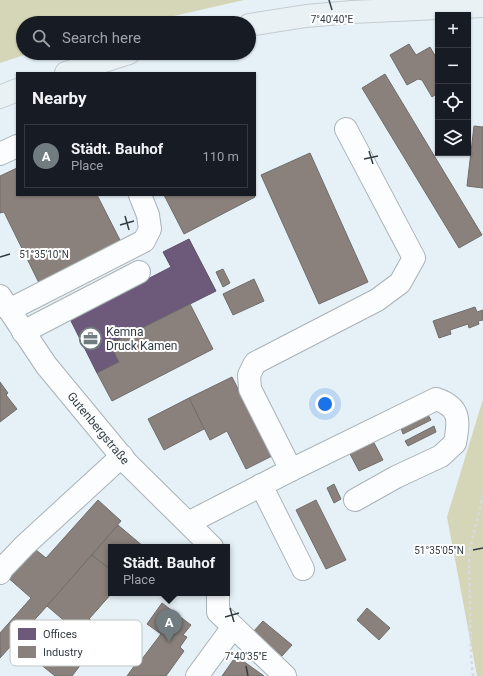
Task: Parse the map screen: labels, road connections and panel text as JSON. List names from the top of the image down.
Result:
{
  "streets": {
    "street": ["Gutenbergstraße"]
  },
  "places": {
    "office": ["Kemna Druck Kamen"]
  },
  "legend": ["Offices", "Industry"],
  "page": {
    "map_buttons": ["+", "−"],
    "search": "Search here",
    "heading": "Nearby",
    "list": [
      {
        "mark": "A",
        "name": "Städt. Bauhof",
        "note": "Place",
        "value": "110 m"
      }
    ],
    "popup": ["Städt. Bauhof", "Place"],
    "pins": "A"
  },
  "coordinates": [
    "7°40'40\"E",
    "51°35'10\"N",
    "51°35'05\"N",
    "7°40'35\"E"
  ]
}
